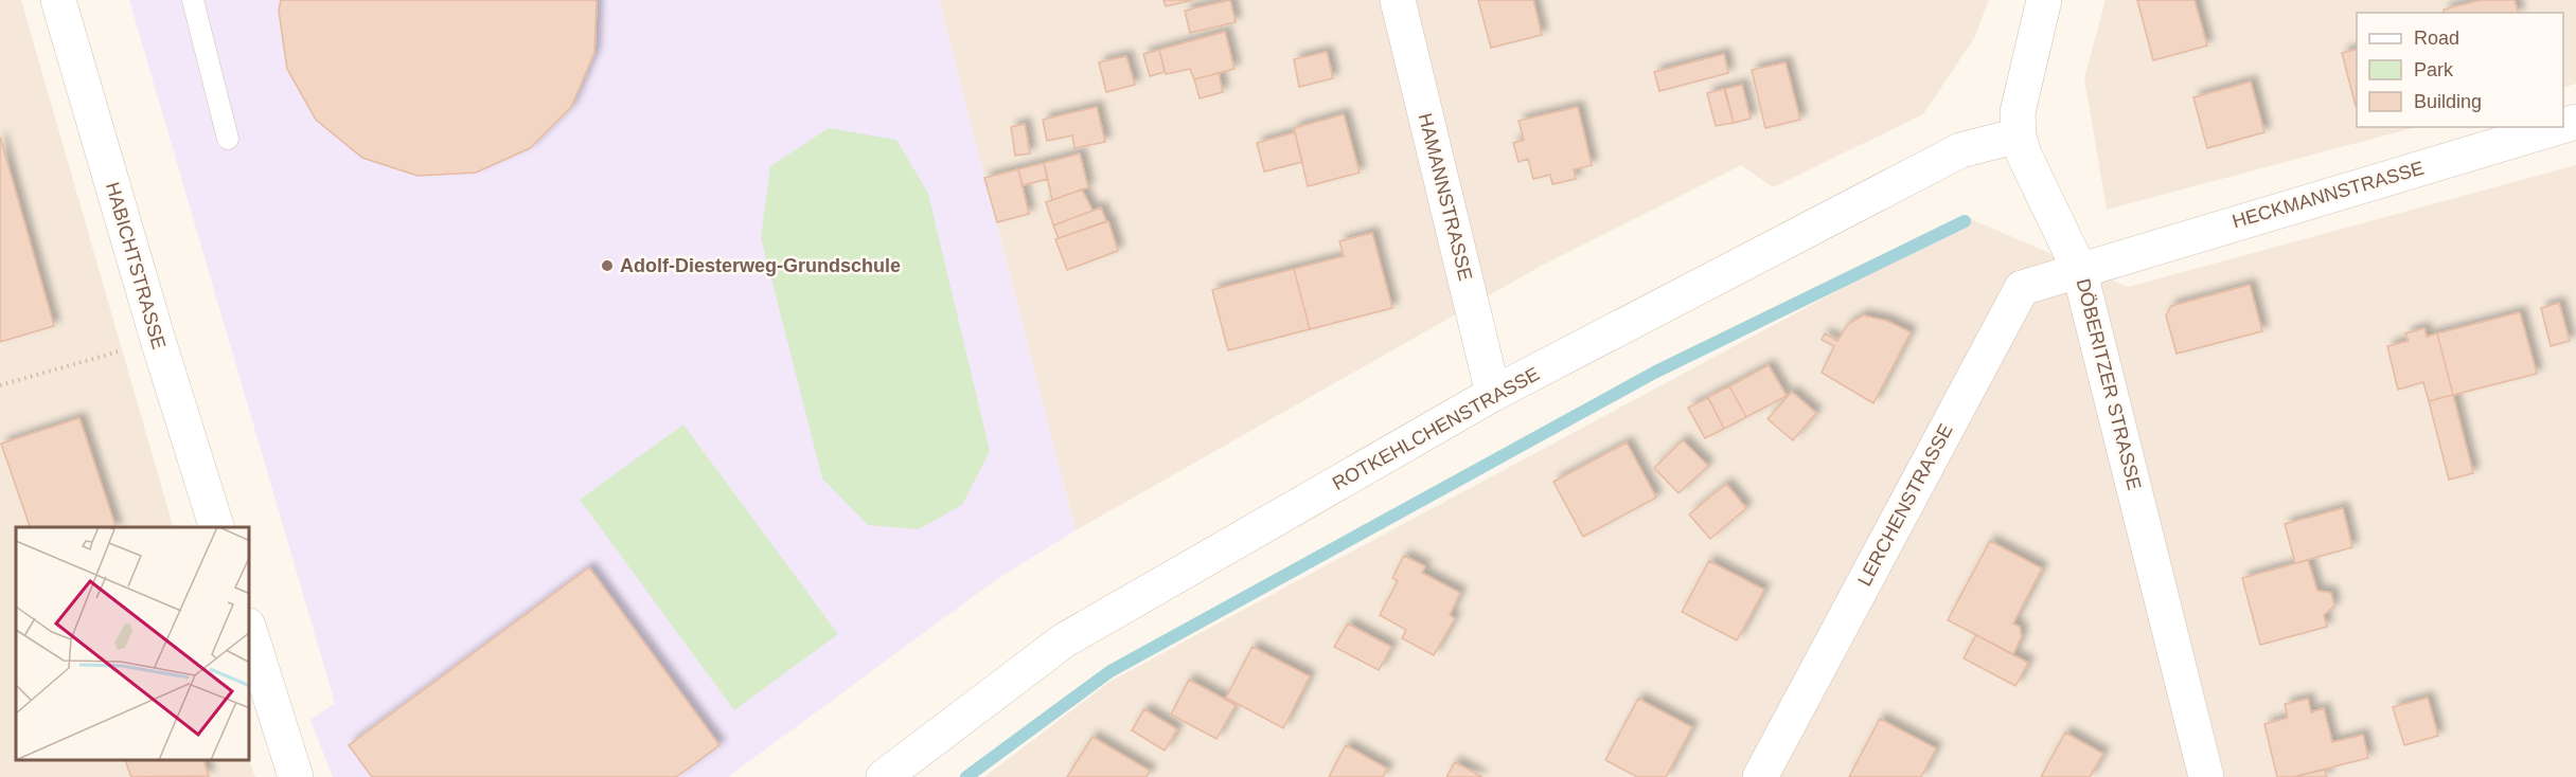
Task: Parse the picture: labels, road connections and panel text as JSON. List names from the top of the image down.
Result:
{
  "streets": {
    "street": [
      "HECKMANNSTRASSE",
      "HAMANNSTRASSE",
      "HABICHTSTRASSE",
      "DÖBERITZER STRASSE",
      "ROTKEHLCHENSTRASSE",
      "LERCHENSTRASSE"
    ]
  },
  "crossings": [
    ["HECKMANNSTRASSE", "DÖBERITZER STRASSE"],
    ["HECKMANNSTRASSE", "LERCHENSTRASSE"],
    ["HAMANNSTRASSE", "ROTKEHLCHENSTRASSE"],
    ["DÖBERITZER STRASSE", "ROTKEHLCHENSTRASSE"],
    ["DÖBERITZER STRASSE", "LERCHENSTRASSE"]
  ],
  "places": ["Adolf-Diesterweg-Grundschule"],
  "legend": ["Road", "Park", "Building"]
}
